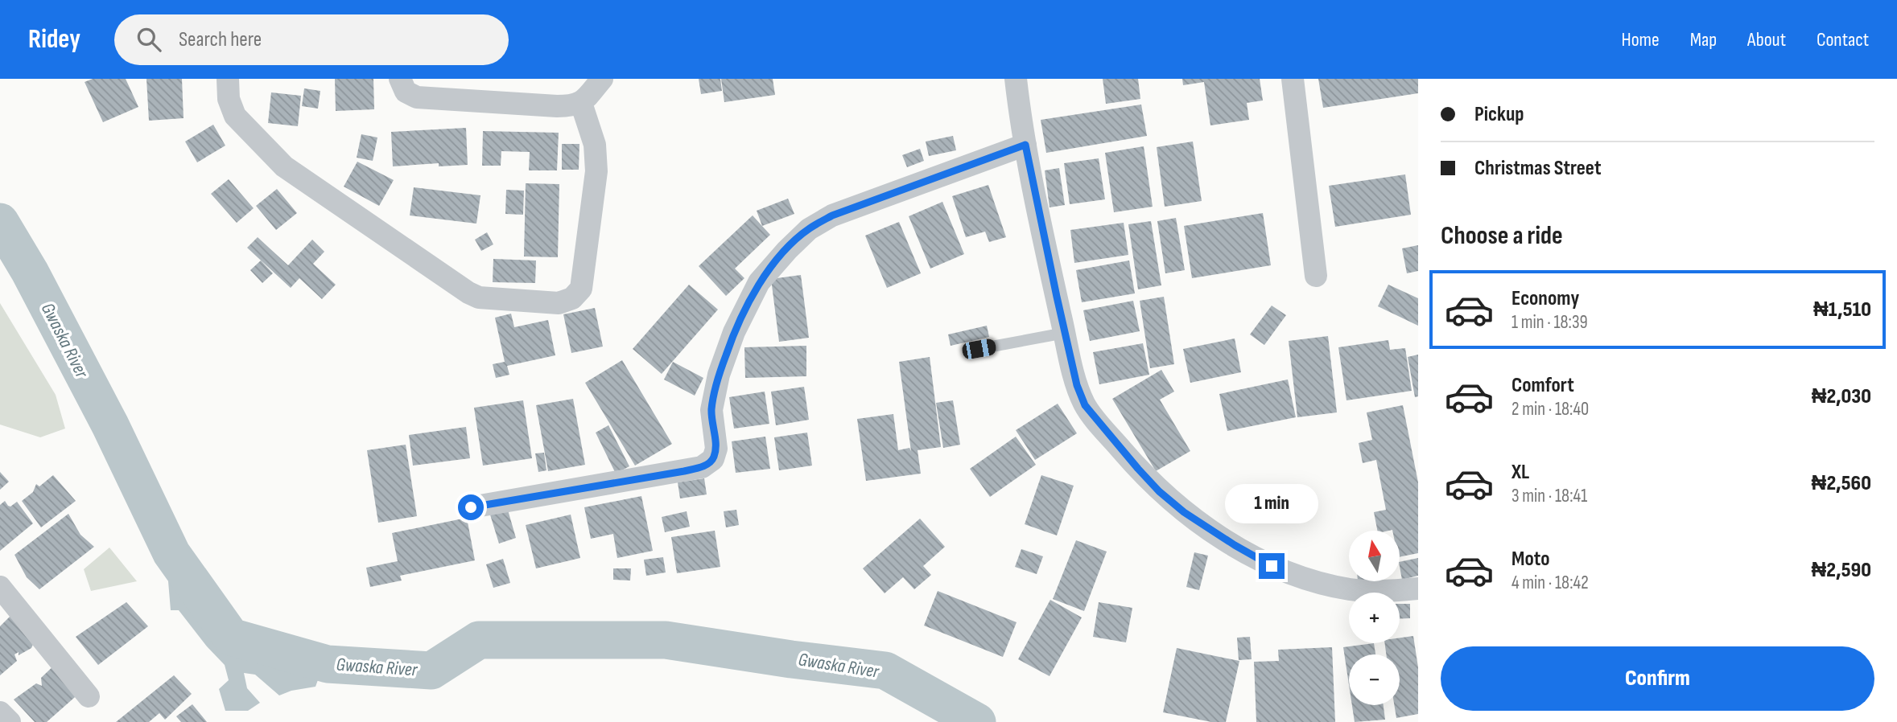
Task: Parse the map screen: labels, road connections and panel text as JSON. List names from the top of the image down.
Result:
{
  "water": ["Gwaska River"],
  "north": "top",
  "page": {
    "header": "Ridey",
    "search": "Search here",
    "nav": [
      "Home",
      "Map",
      "About",
      "Contact"
    ],
    "banner": ["Pickup", "Christmas Street"],
    "heading": "Choose a ride",
    "list": [
      {
        "name": "Economy",
        "note": "1 min · 18:39",
        "value": "₦1,510"
      },
      {
        "name": "Comfort",
        "note": "2 min · 18:40",
        "value": "₦2,030"
      },
      {
        "name": "XL",
        "note": "3 min · 18:41",
        "value": "₦2,560"
      },
      {
        "name": "Moto",
        "note": "4 min · 18:42",
        "value": "₦2,590"
      }
    ],
    "bubble": "1 min",
    "map_buttons": ["+", "−"],
    "buttons": "Confirm"
  }
}
